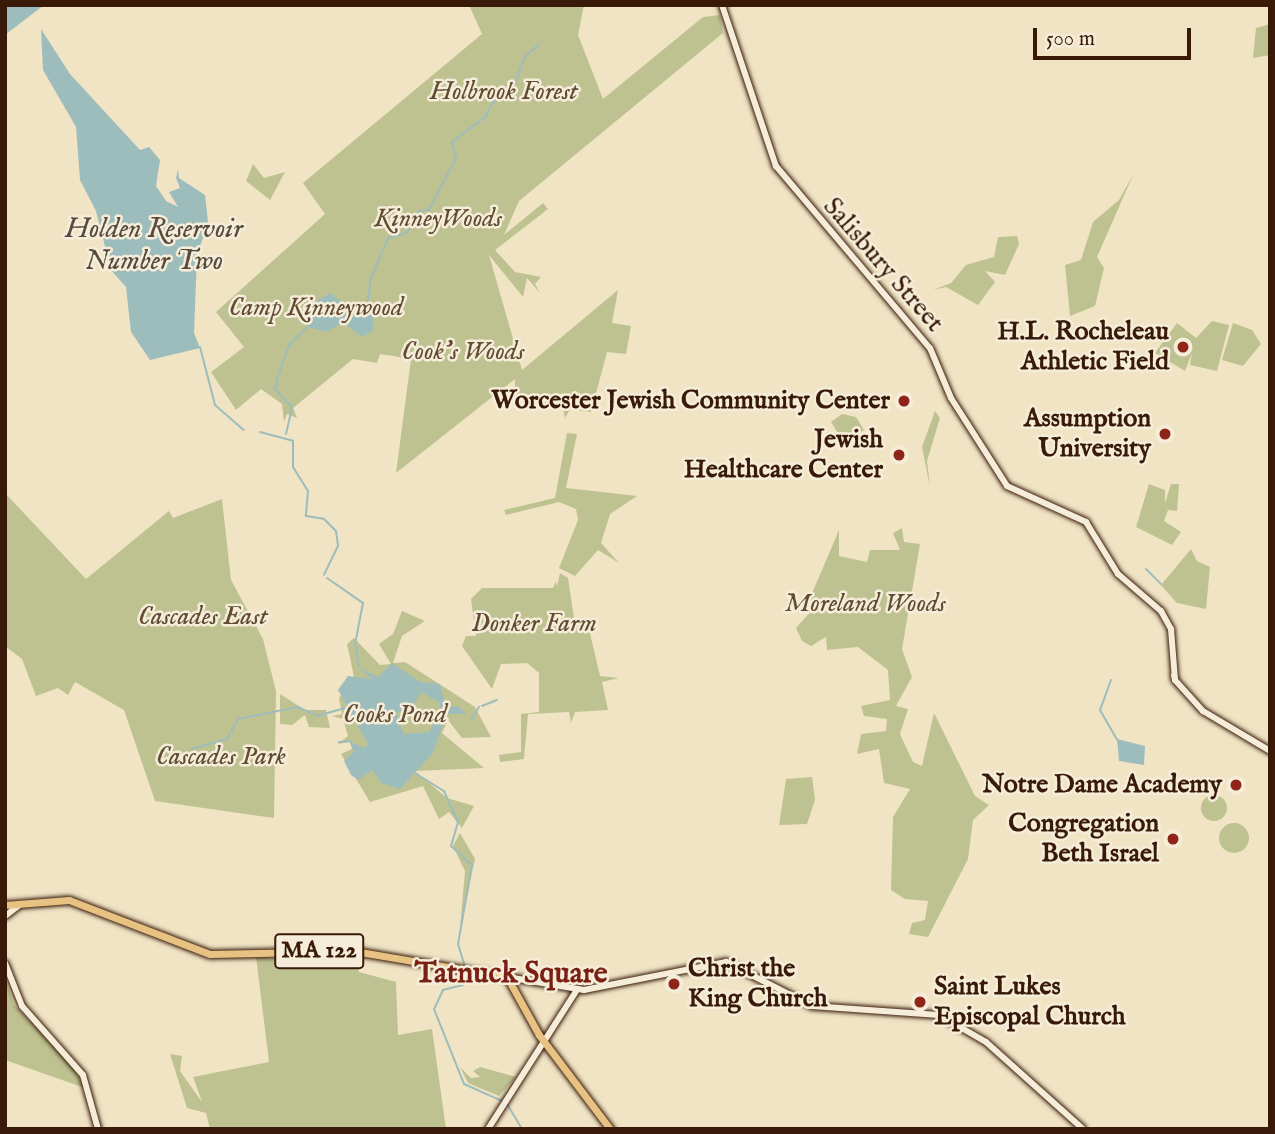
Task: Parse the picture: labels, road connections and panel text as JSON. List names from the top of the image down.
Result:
{
  "streets": {
    "main road": ["Salisbury Street", "MA 122"]
  },
  "districts": ["Tatnuck Square"],
  "water": ["Holden Reservoir Number Two"],
  "parks": [
    "Holbrook Forest",
    "KinneyWoods",
    "Camp Kinneywood",
    "Cook's Woods",
    "Moreland Woods",
    "Cascades East",
    "Donker Farm",
    "Cooks Pond",
    "Cascades Park"
  ],
  "places": [
    "H.L. Rocheleau Athletic Field",
    "Worcester Jewish Community Center",
    "Assumption University",
    "Jewish Healthcare Center",
    "Notre Dame Academy",
    "Congregation Beth Israel",
    "Christ the King Church",
    "Saint Lukes Episcopal Church"
  ],
  "scale_bar": "500 m"
}
